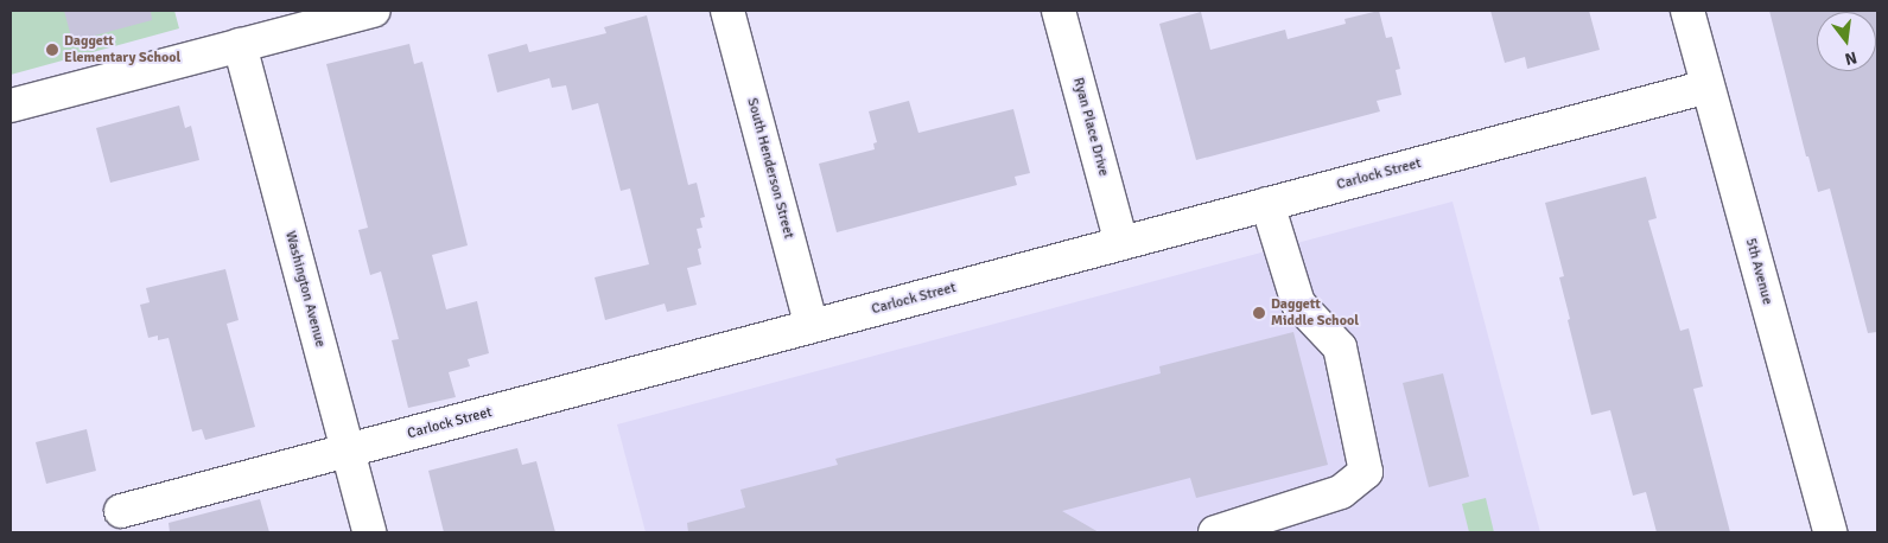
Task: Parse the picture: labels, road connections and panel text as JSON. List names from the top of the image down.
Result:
{
  "streets": {
    "street": [
      "Ryan Place Drive",
      "South Henderson Street",
      "Carlock Street",
      "5th Avenue",
      "Washington Avenue"
    ]
  },
  "crossings": [
    ["Ryan Place Drive", "Carlock Street"],
    ["South Henderson Street", "Carlock Street"],
    ["Carlock Street", "5th Avenue"],
    ["Carlock Street", "Washington Avenue"]
  ],
  "places": ["Daggett Elementary School", "Daggett Middle School"],
  "north": "bottom"
}
